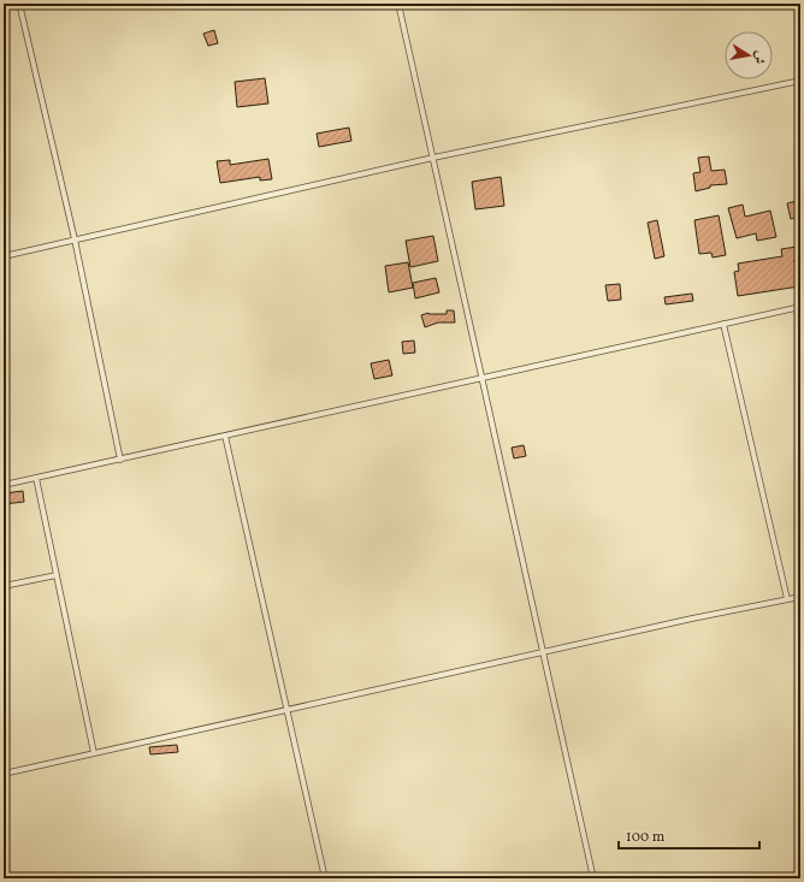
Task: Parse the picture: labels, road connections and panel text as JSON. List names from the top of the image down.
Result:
{
  "scale_bar": "100 m",
  "north": "right"
}
